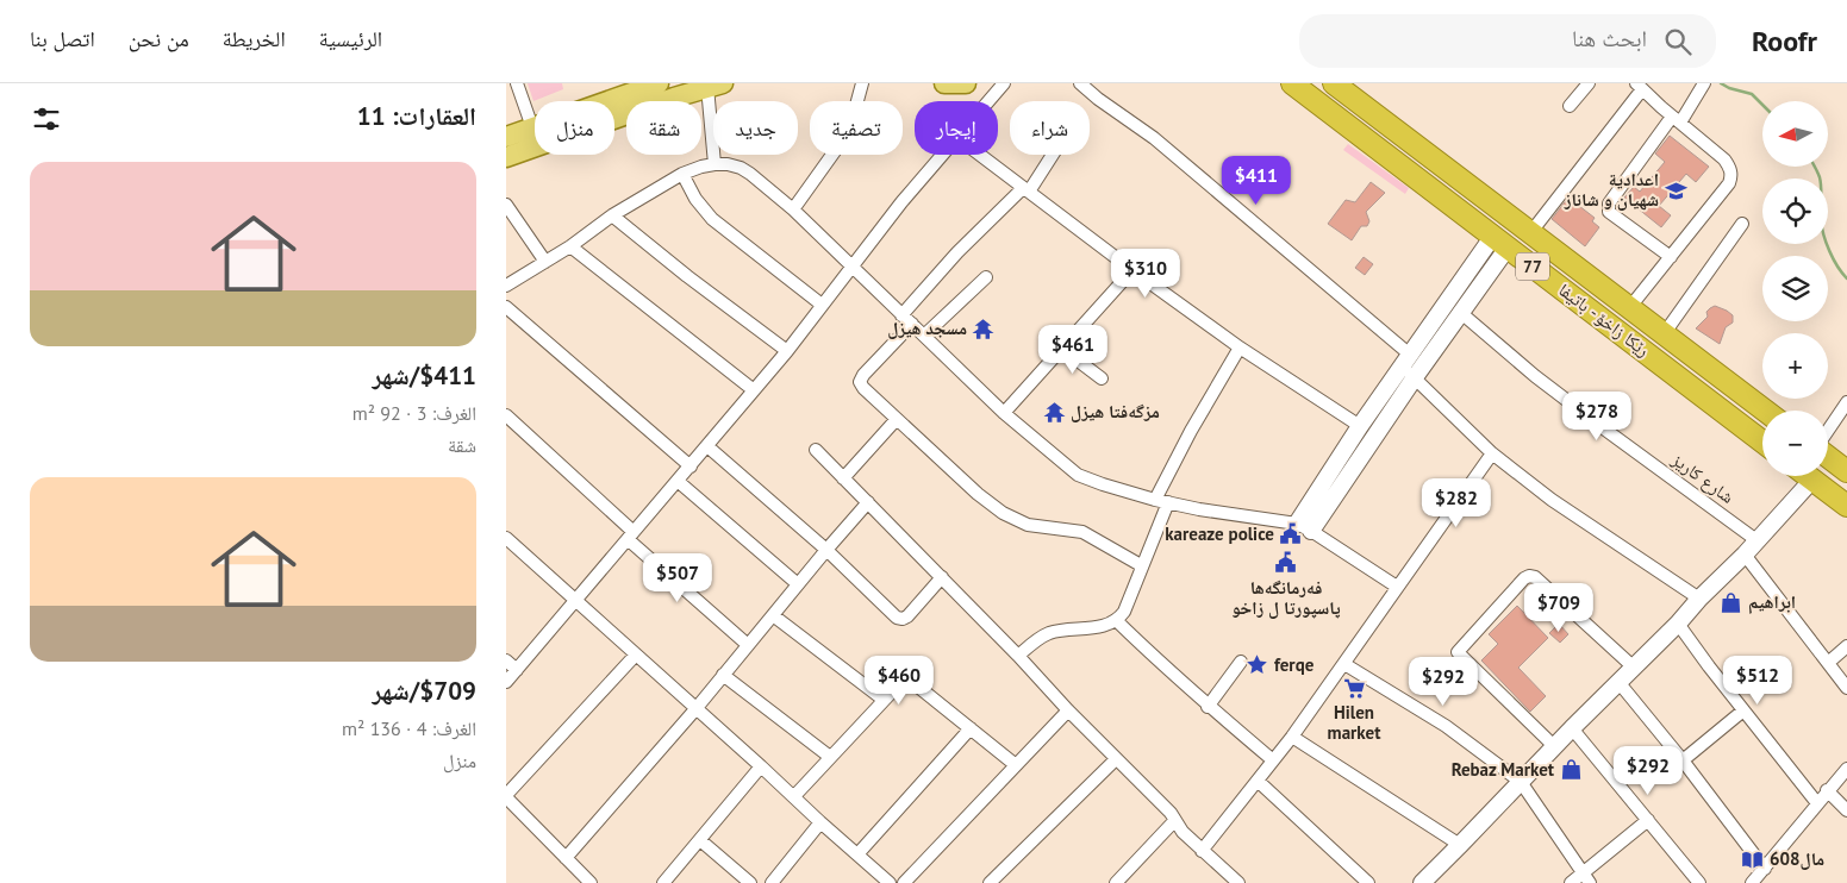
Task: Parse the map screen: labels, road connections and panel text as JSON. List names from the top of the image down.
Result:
{
  "streets": {
    "highway": ["77", "رێکا زاخۆ - باتیفا"],
    "street": ["شارع كاريز"]
  },
  "places": {
    "school or university": ["اعدادية شهيان و شاناز"],
    "temple": ["مسجد هيزل", "مزگەفتا هیزل"],
    "public building": ["kareaze police", "فەرمانگەها پاسپورتا ل زاخو"],
    "shop": ["ابراهيم", "Rebaz Market"],
    "place": ["ferqe"],
    "supermarket": ["Hilen market"],
    "library": ["مال608"]
  },
  "north": "left",
  "page": {
    "header": "Roofr",
    "search": "ابحث هنا",
    "nav": [
      "الرئيسية",
      "الخريطة",
      "من نحن",
      "اتصل بنا"
    ],
    "heading": "العقارات: 11",
    "map_buttons": ["+", "−"],
    "chip": [
      "شراء",
      "إيجار",
      "تصفية",
      "جديد",
      "شقة",
      "منزل"
    ],
    "list": [
      {
        "name": "$411/شهر",
        "note": "الغرف: 3 · 92 m² · شقة"
      },
      {
        "name": "$709/شهر",
        "note": "الغرف: 4 · 136 m² · منزل"
      }
    ],
    "price": [
      "$411",
      "$310",
      "$461",
      "$278",
      "$282",
      "$507",
      "$709",
      "$460",
      "$512",
      "$292",
      "$292"
    ]
  }
}
